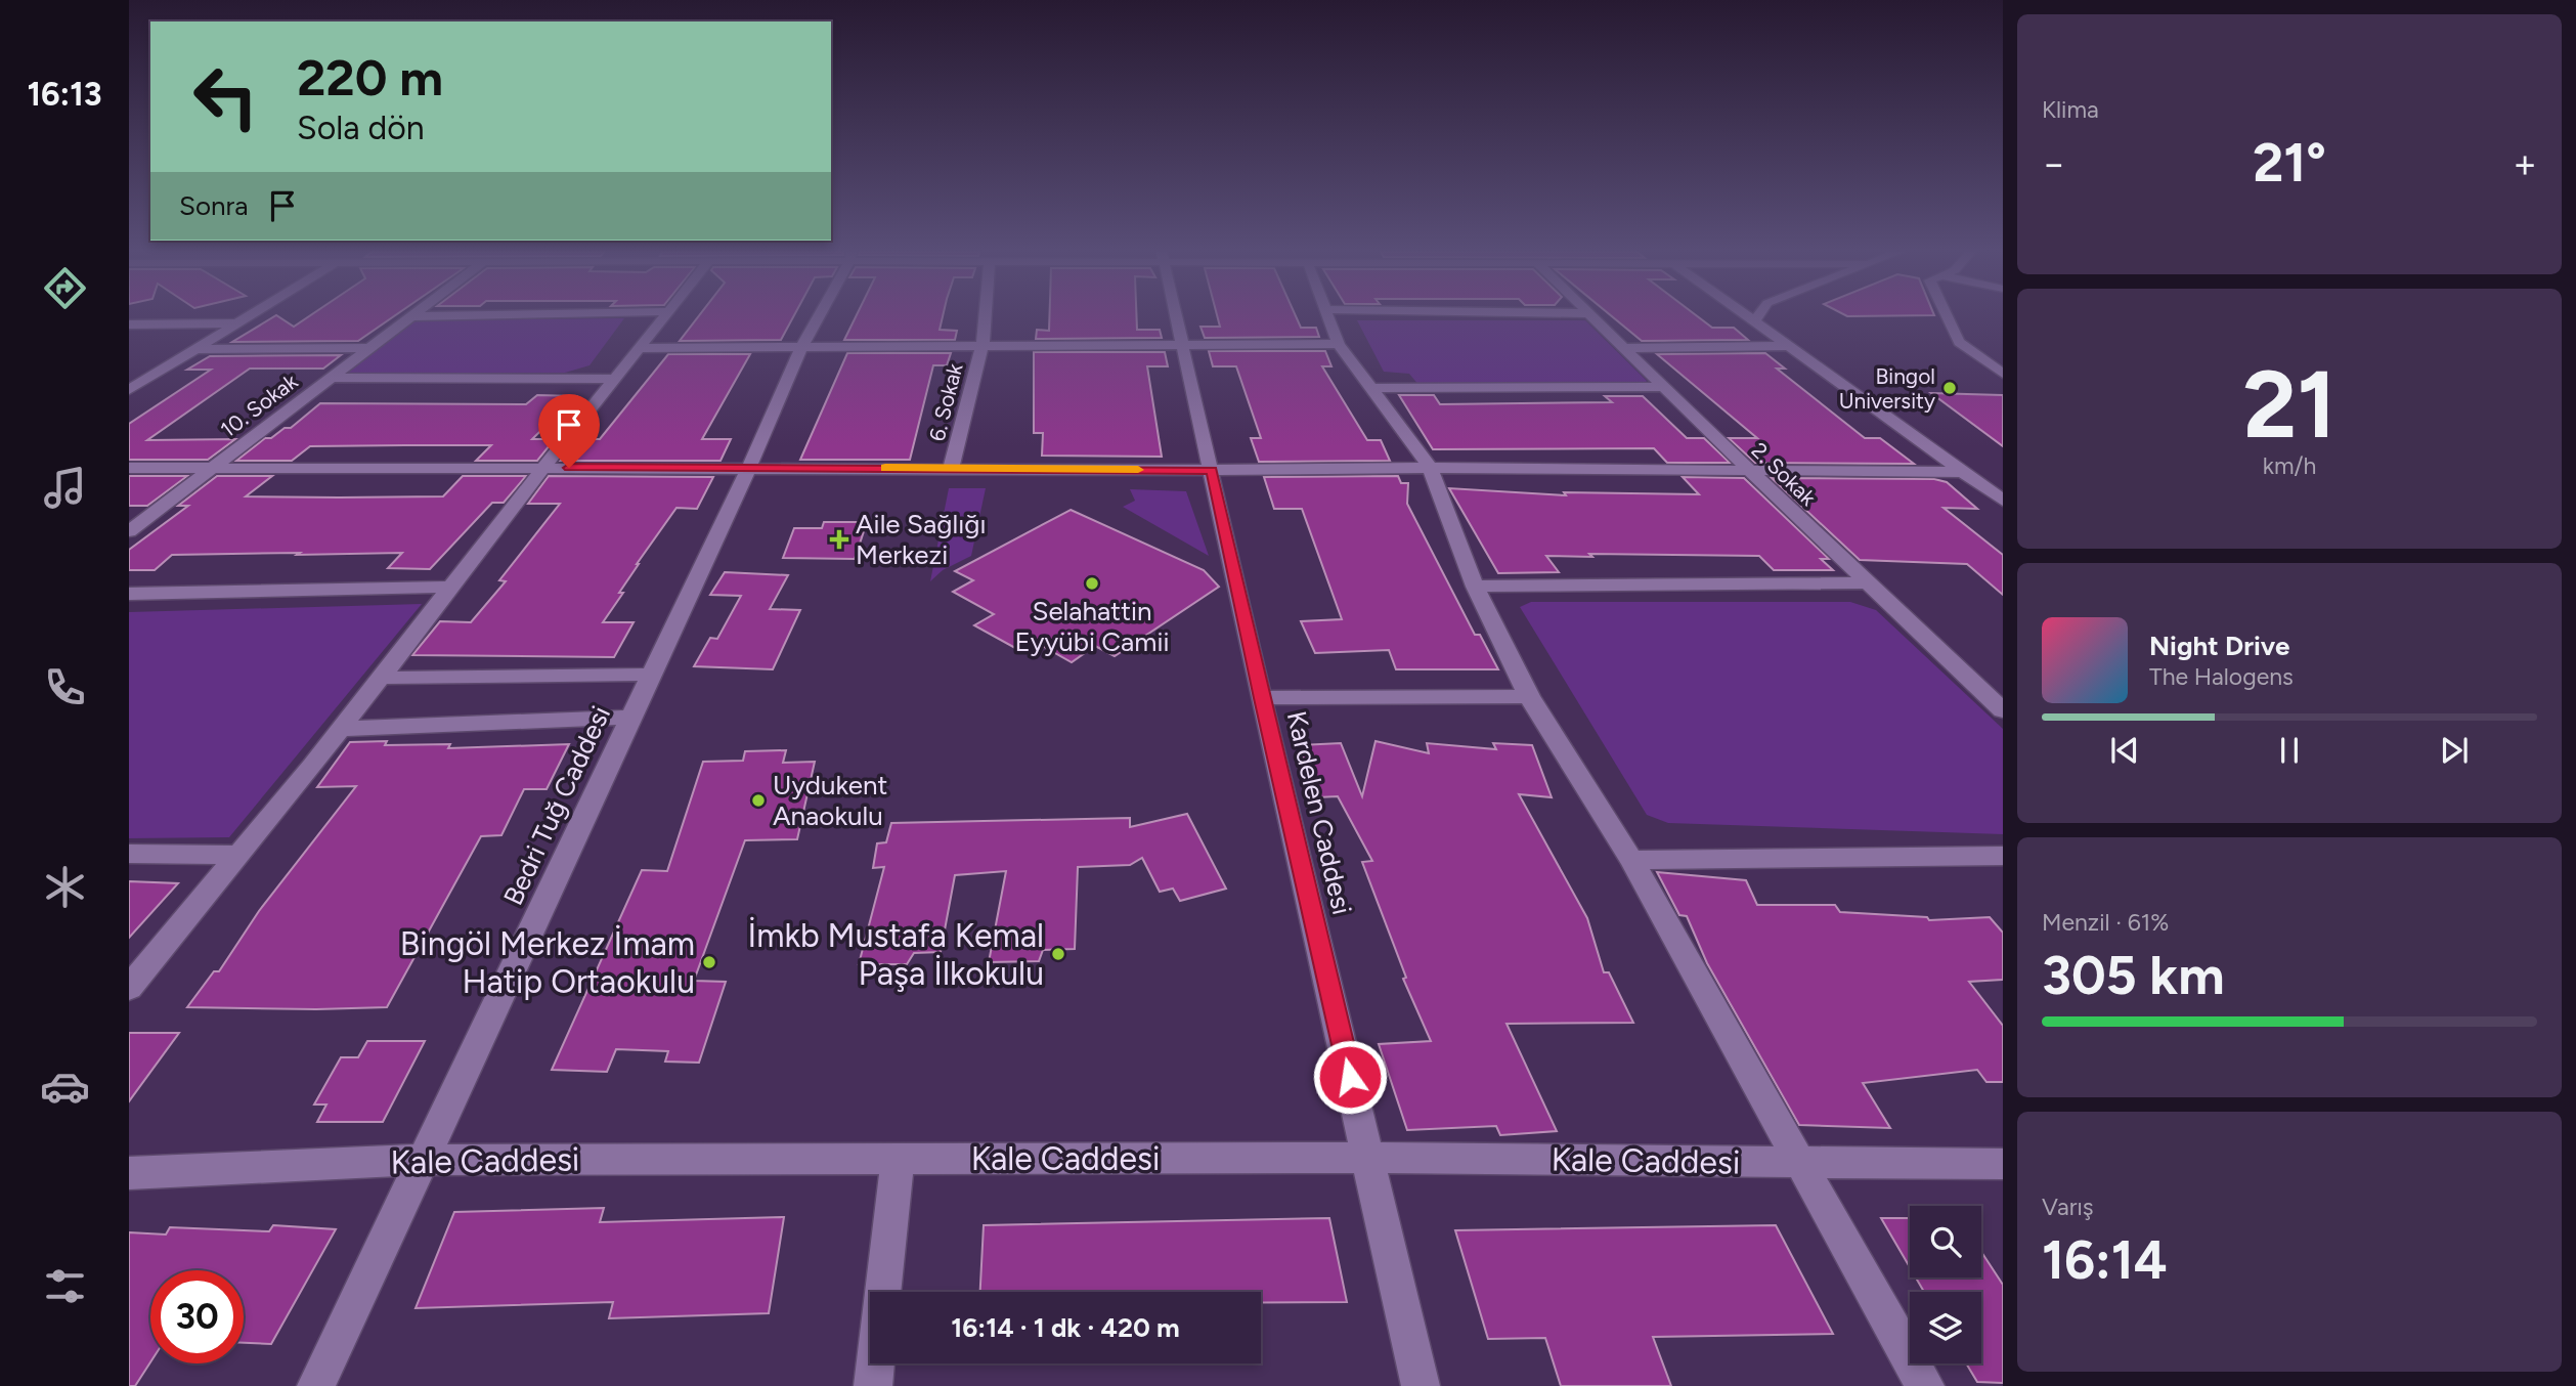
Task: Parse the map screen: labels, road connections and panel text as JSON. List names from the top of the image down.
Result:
{
  "streets": {
    "street": [
      "6. Sokak",
      "10. Sokak",
      "2. Sokak",
      "Bedri Tuğ Caddesi",
      "Kardelen Caddesi",
      "Kale Caddesi"
    ]
  },
  "crossings": [
    ["Bedri Tuğ Caddesi", "Kale Caddesi"],
    ["Kardelen Caddesi", "Kale Caddesi"]
  ],
  "places": {
    "other": [
      "Bingol University",
      "Selahattin Eyyübi Camii",
      "Uydukent Anaokulu",
      "İmkb Mustafa Kemal Paşa İlkokulu",
      "Bingöl Merkez İmam Hatip Ortaokulu"
    ],
    "health": ["Aile Sağlığı Merkezi"]
  },
  "page": {
    "tabs": "16:13",
    "tile": [
      "Klima",
      ["21", "km/h"],
      ["Menzil · 61%", "305 km"],
      ["Varış", "16:14"]
    ],
    "turn": ["220 m", "Sola dön"],
    "heat": ["−", "21°", "+"],
    "then": "Sonra",
    "song": ["Night Drive", "The Halogens"],
    "limit": "30",
    "trip": "16:14 · 1 dk · 420 m"
  }
}
